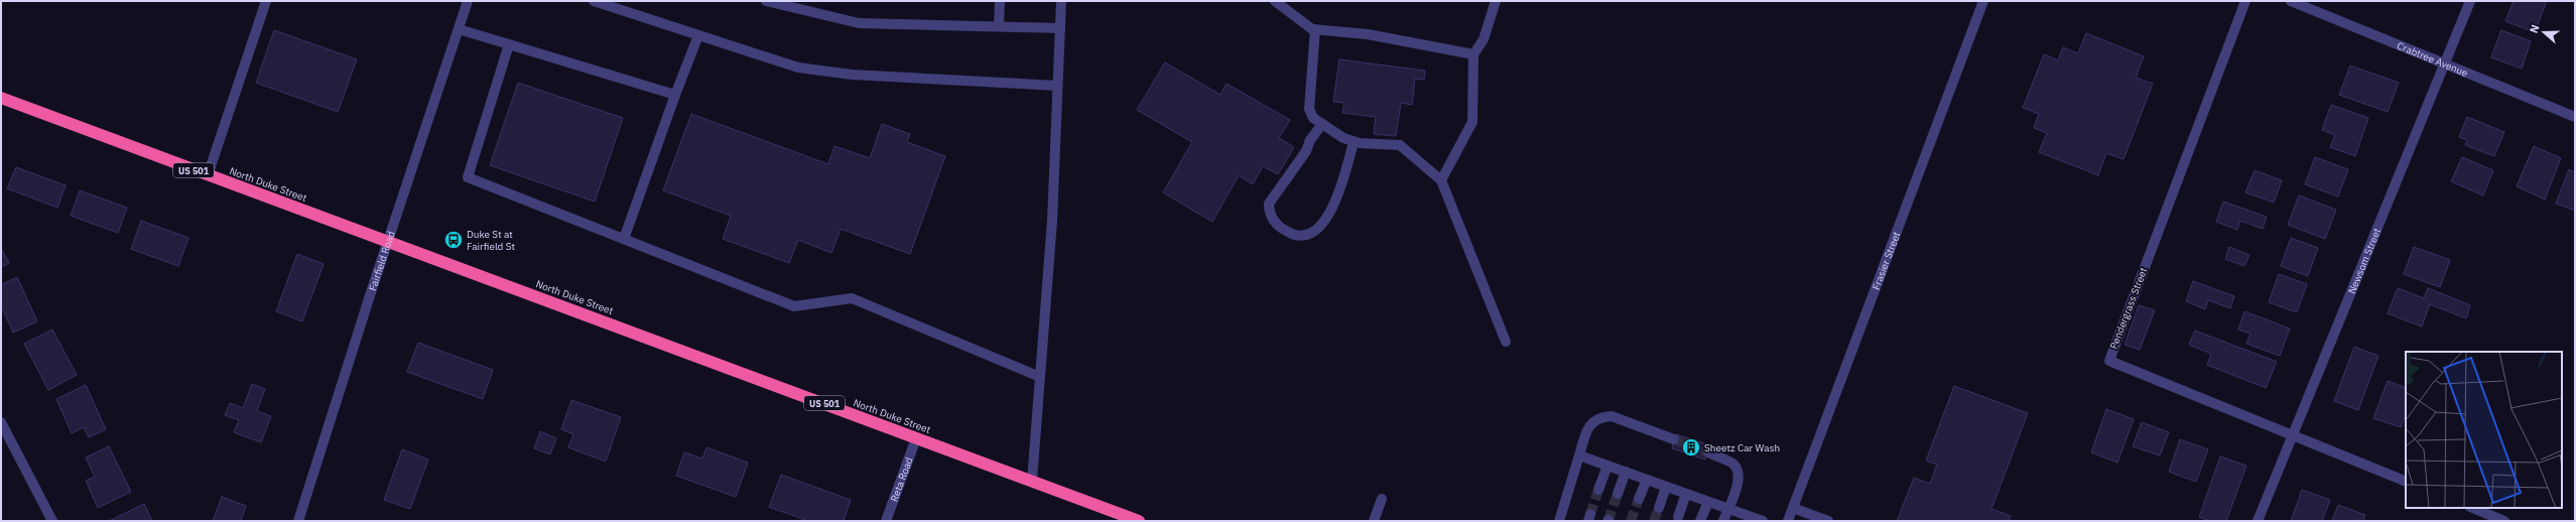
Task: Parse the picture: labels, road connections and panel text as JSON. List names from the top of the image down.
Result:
{
  "streets": {
    "highway": ["US 501", "North Duke Street"],
    "street": [
      "Crabtree Avenue",
      "Fairfield Road",
      "Frasier Street",
      "Newsom Street",
      "Pendergrass Street",
      "Reta Road"
    ]
  },
  "crossings": [
    ["Crabtree Avenue", "Newsom Street"],
    ["North Duke Street", "Fairfield Road"],
    ["North Duke Street", "Reta Road"],
    ["Newsom Street", "Pendergrass Street"]
  ],
  "places": {
    "bus stop": ["Duke St at Fairfield St"],
    "building": ["Sheetz Car Wash"]
  },
  "north": "left"
}
